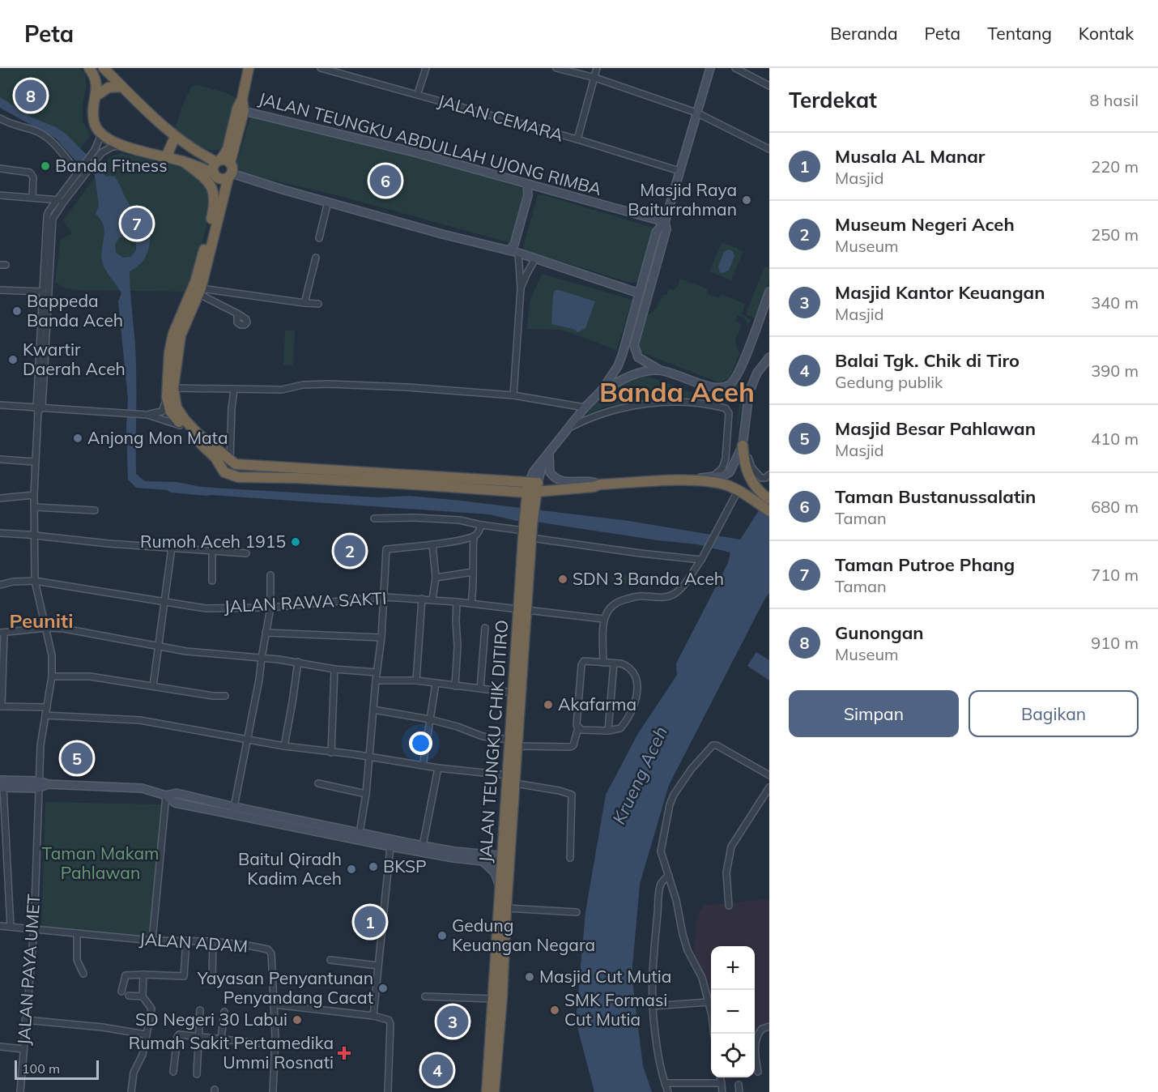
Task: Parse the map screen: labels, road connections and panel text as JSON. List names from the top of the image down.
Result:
{
  "streets": {
    "highway": ["JALAN TEUNGKU CHIK DITIRO"],
    "street": [
      "JALAN CEMARA",
      "JALAN TEUNGKU ABDULLAH UJONG RIMBA",
      "JALAN RAWA SAKTI",
      "JALAN ADAM",
      "JALAN PAYA UMET"
    ]
  },
  "crossings": [
    ["JALAN RAWA SAKTI", "JALAN TEUNGKU CHIK DITIRO"],
    ["JALAN RAWA SAKTI", "JALAN PAYA UMET"],
    ["JALAN ADAM", "JALAN PAYA UMET"]
  ],
  "districts": ["Banda Aceh", "Peuniti"],
  "water": ["Krueng Aceh"],
  "parks": ["Taman Makam Pahlawan"],
  "places": {
    "other": [
      "Banda Fitness",
      "Masjid Raya Baiturrahman",
      "Bappeda Banda Aceh",
      "Kwartir Daerah Aceh",
      "Anjong Mon Mata",
      "Rumoh Aceh 1915",
      "SDN 3 Banda Aceh",
      "Akafarma",
      "BKSP",
      "Baitul Qiradh Kadim Aceh",
      "Gedung Keuangan Negara",
      "Masjid Cut Mutia",
      "Yayasan Penyantunan Penyandang Cacat",
      "SMK Formasi Cut Mutia",
      "SD Negeri 30 Labui"
    ],
    "health": ["Rumah Sakit Pertamedika Ummi Rosnati"]
  },
  "scale_bar": "100 m",
  "page": {
    "header": "Peta",
    "nav": [
      "Beranda",
      "Peta",
      "Tentang",
      "Kontak"
    ],
    "heading": ["Terdekat", "8 hasil"],
    "pins": [
      "8",
      "6",
      "7",
      "2",
      "5",
      "1",
      "3",
      "4"
    ],
    "list": [
      {
        "mark": "1",
        "name": "Musala AL Manar",
        "note": "Masjid",
        "value": "220 m"
      },
      {
        "mark": "2",
        "name": "Museum Negeri Aceh",
        "note": "Museum",
        "value": "250 m"
      },
      {
        "mark": "3",
        "name": "Masjid Kantor Keuangan",
        "note": "Masjid",
        "value": "340 m"
      },
      {
        "mark": "4",
        "name": "Balai Tgk. Chik di Tiro",
        "note": "Gedung publik",
        "value": "390 m"
      },
      {
        "mark": "5",
        "name": "Masjid Besar Pahlawan",
        "note": "Masjid",
        "value": "410 m"
      },
      {
        "mark": "6",
        "name": "Taman Bustanussalatin",
        "note": "Taman",
        "value": "680 m"
      },
      {
        "mark": "7",
        "name": "Taman Putroe Phang",
        "note": "Taman",
        "value": "710 m"
      },
      {
        "mark": "8",
        "name": "Gunongan",
        "note": "Museum",
        "value": "910 m"
      }
    ],
    "buttons": ["Simpan", "Bagikan"],
    "map_buttons": ["+", "−"],
    "scale": "100 m"
  }
}
